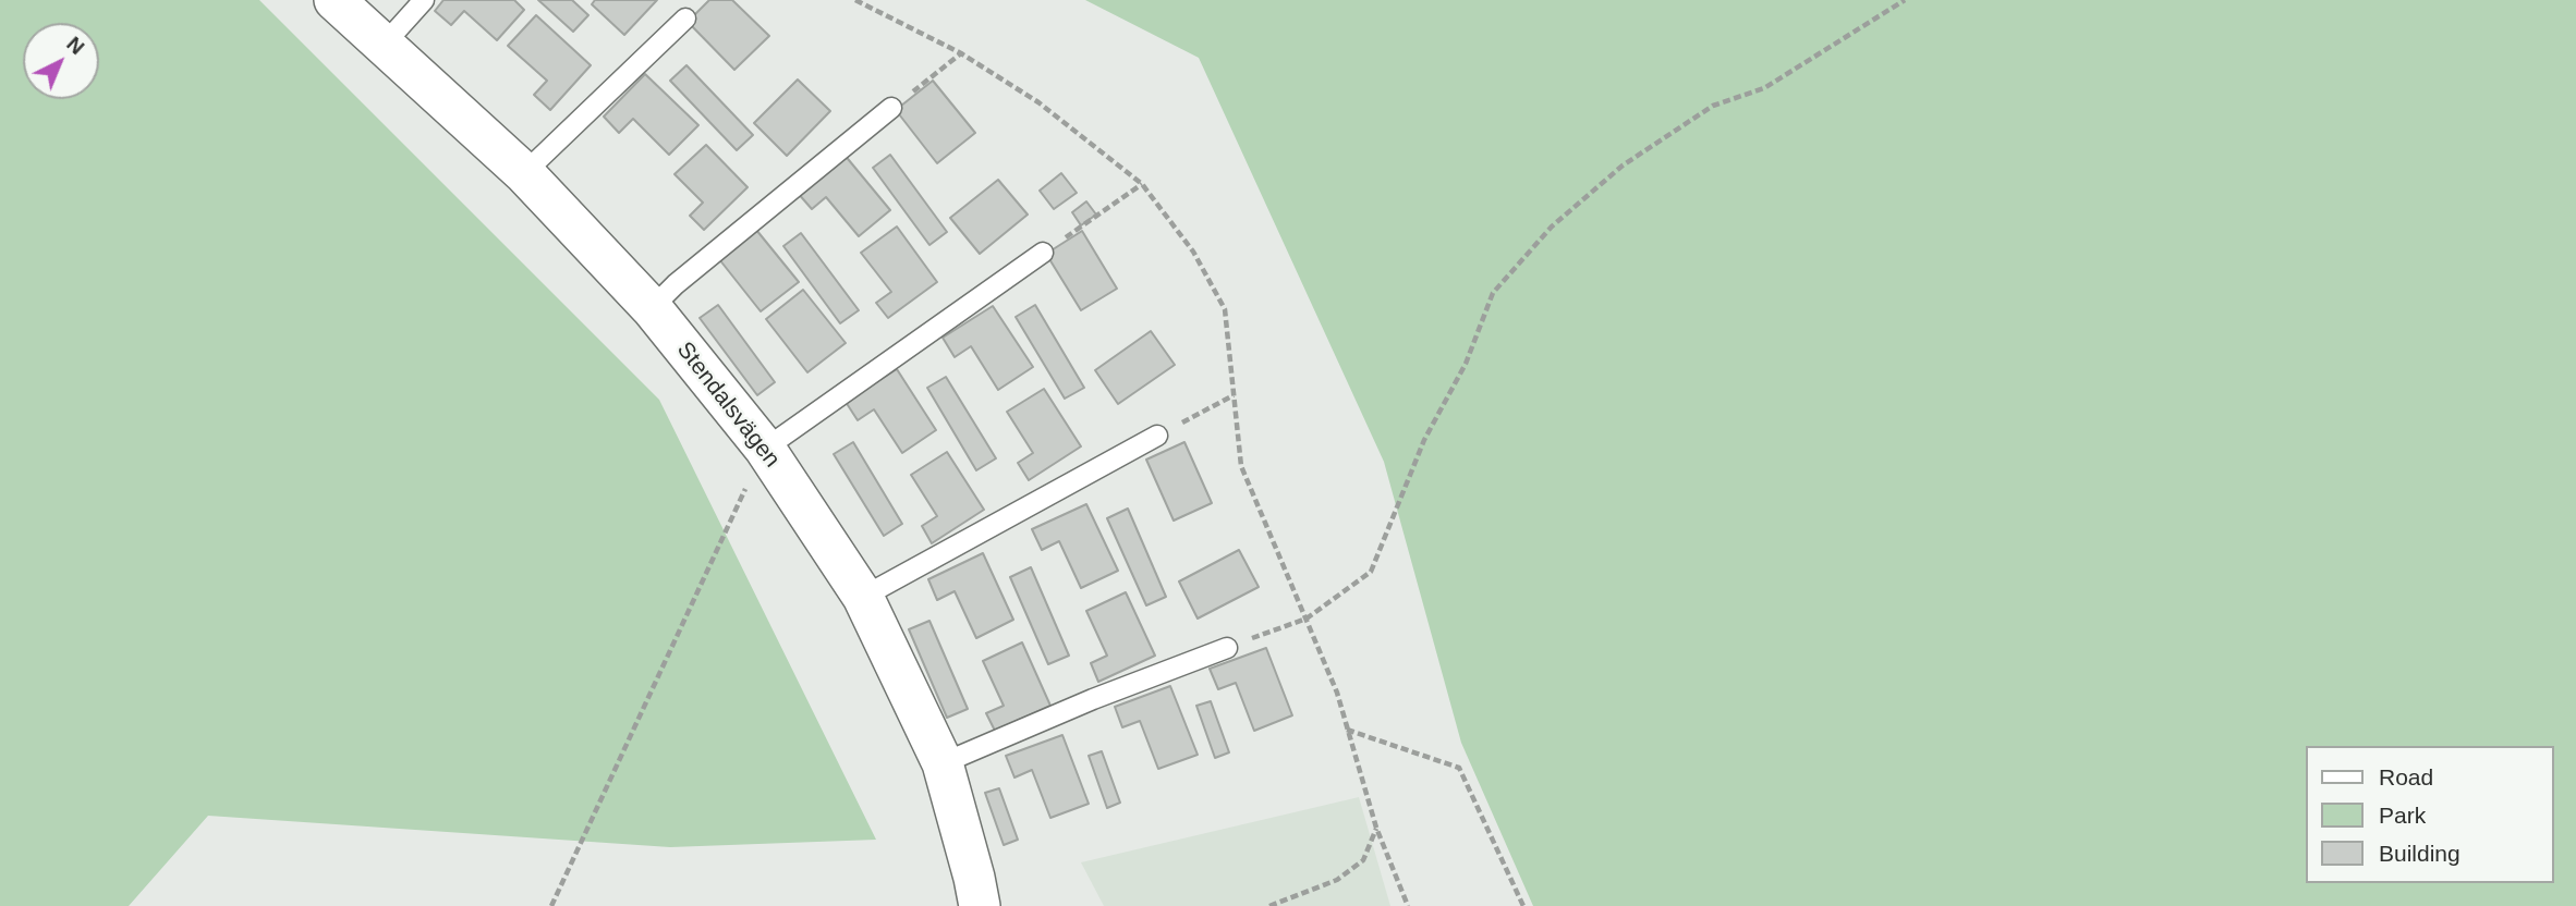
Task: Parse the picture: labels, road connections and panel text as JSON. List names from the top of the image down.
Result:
{
  "streets": {
    "street": ["Stendalsvägen"]
  },
  "legend": ["Road", "Park", "Building"],
  "north": "top right"
}
